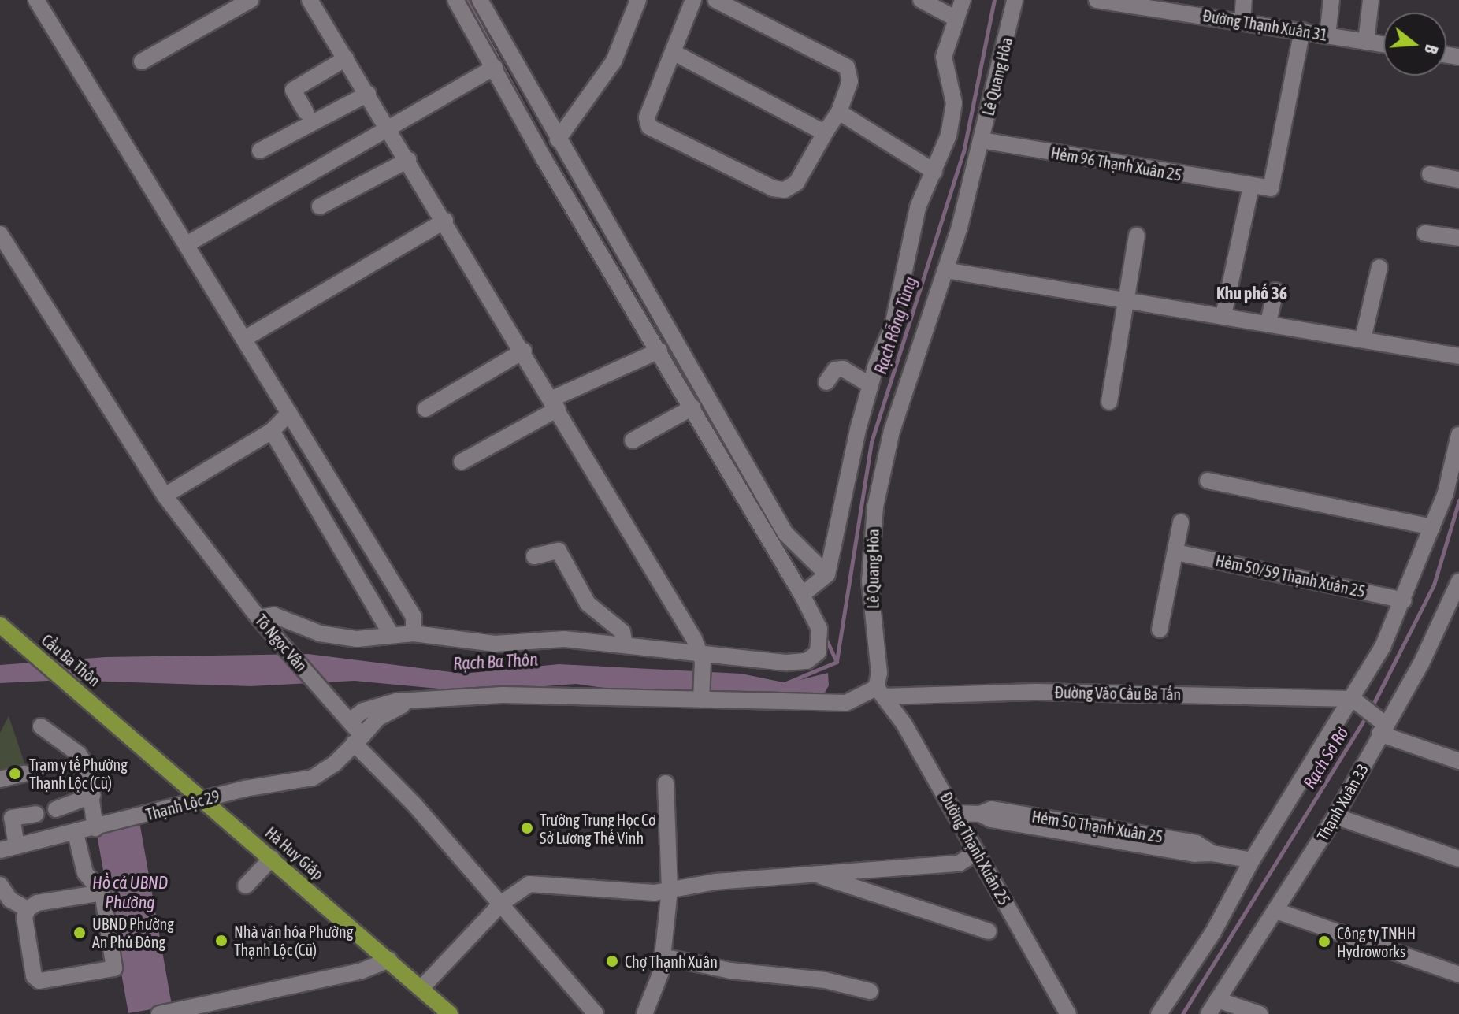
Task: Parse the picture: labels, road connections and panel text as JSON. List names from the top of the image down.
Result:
{
  "streets": {
    "main road": ["Cầu Ba Thôn", "Hà Huy Giáp"],
    "street": [
      "Đường Thạnh Xuân 31",
      "Lê Quang Hòa",
      "Hẻm 96 Thạnh Xuân 25",
      "Hẻm 50/59 Thạnh Xuân 25",
      "Tô Ngọc Vân",
      "Đường Vào Cầu Ba Tấn",
      "Thạnh Xuân 33",
      "Thạnh Lộc 29",
      "Hẻm 50 Thạnh Xuân 25",
      "Đường Thạnh Xuân 25"
    ]
  },
  "crossings": [
    ["Lê Quang Hòa", "Hẻm 96 Thạnh Xuân 25"],
    ["Lê Quang Hòa", "Đường Vào Cầu Ba Tấn"],
    ["Lê Quang Hòa", "Đường Thạnh Xuân 25"],
    ["Tô Ngọc Vân", "Thạnh Lộc 29"],
    ["Cầu Ba Thôn", "Hà Huy Giáp"],
    ["Đường Vào Cầu Ba Tấn", "Đường Thạnh Xuân 25"],
    ["Thạnh Lộc 29", "Hà Huy Giáp"],
    ["Hẻm 50 Thạnh Xuân 25", "Đường Thạnh Xuân 25"]
  ],
  "districts": ["Khu phố 36"],
  "water": [
    "Rạch Rỗng Tùng",
    "Rạch Ba Thôn",
    "Rạch Sơ Rơ",
    "Hồ cá UBND Phường"
  ],
  "places": [
    "Trạm y tế Phường Thạnh Lộc (Cũ)",
    "Trường Trung Học Cơ Sở Lương Thế Vinh",
    "UBND Phường An Phú Đông",
    "Nhà văn hóa Phường Thạnh Lộc (Cũ)",
    "Công ty TNHH Hydroworks",
    "Chợ Thạnh Xuân"
  ],
  "north": "right"
}
